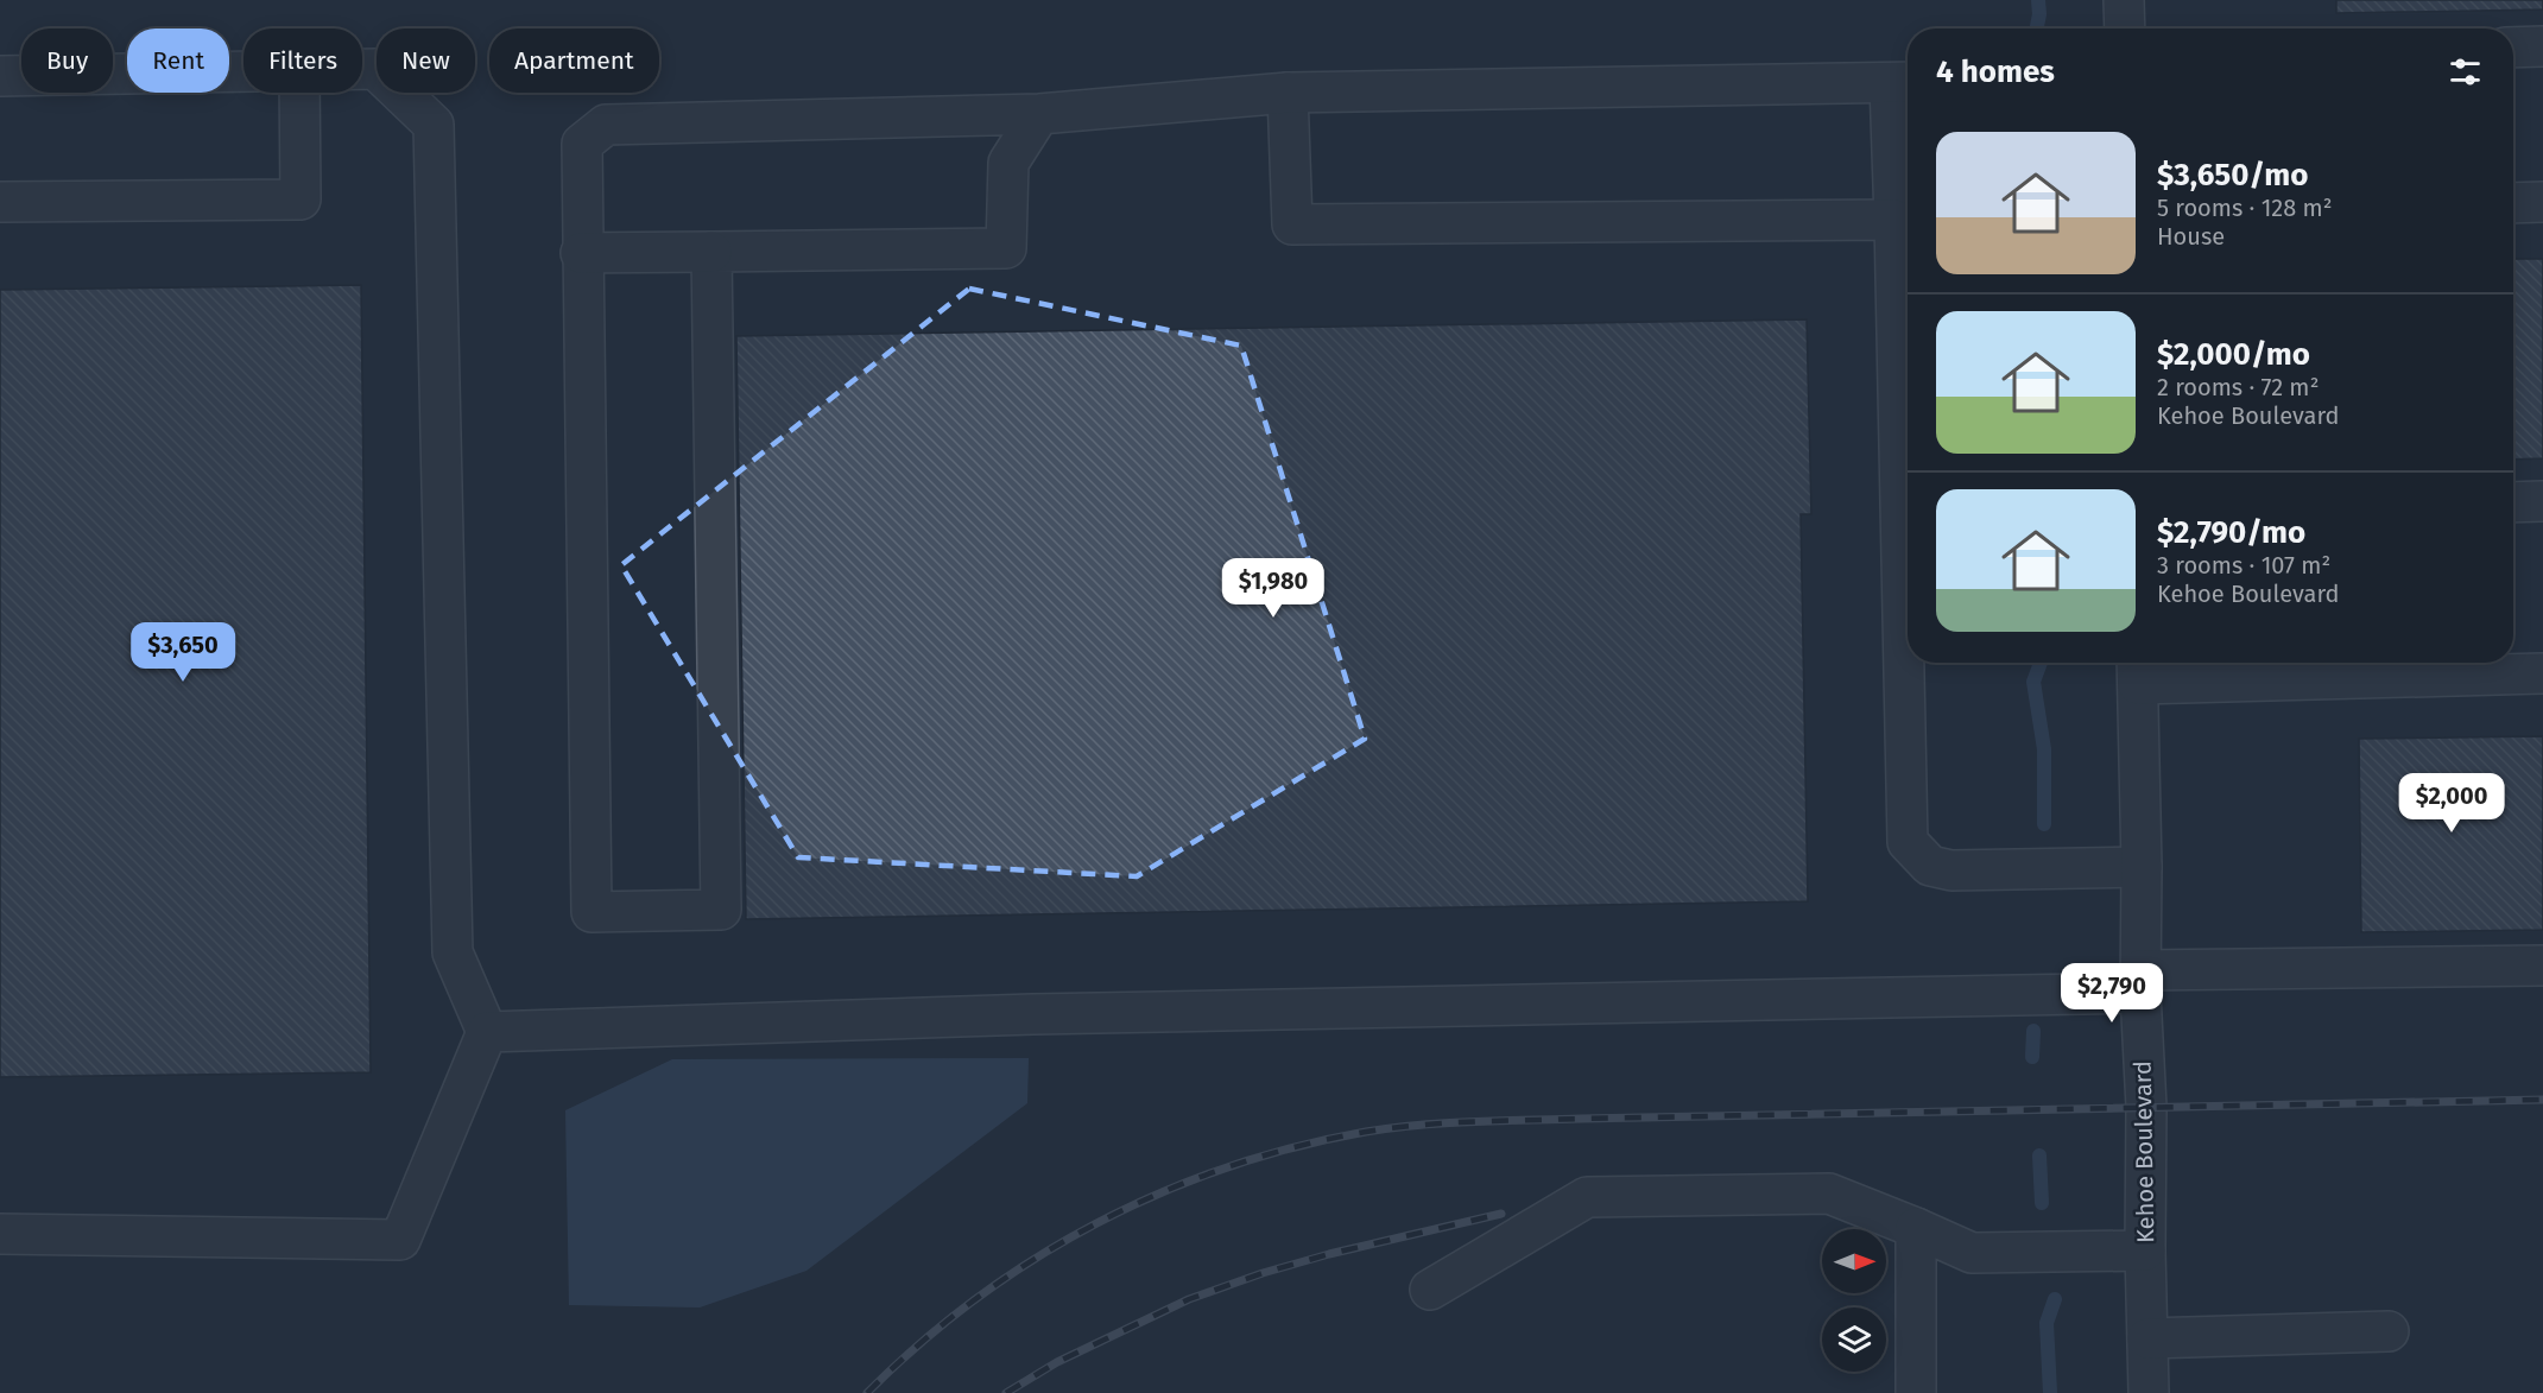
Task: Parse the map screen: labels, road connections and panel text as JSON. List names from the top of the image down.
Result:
{
  "streets": {
    "street": ["Kehoe Boulevard"]
  },
  "north": "right",
  "page": {
    "chip": [
      "Buy",
      "Rent",
      "Filters",
      "New",
      "Apartment"
    ],
    "heading": "4 homes",
    "list": [
      {
        "name": "$3,650/mo",
        "note": "5 rooms · 128 m² · House"
      },
      {
        "name": "$2,000/mo",
        "note": "2 rooms · 72 m² · Kehoe Boulevard"
      },
      {
        "name": "$2,790/mo",
        "note": "3 rooms · 107 m² · Kehoe Boulevard"
      }
    ],
    "price": [
      "$1,980",
      "$3,650",
      "$2,000",
      "$2,790"
    ]
  }
}
